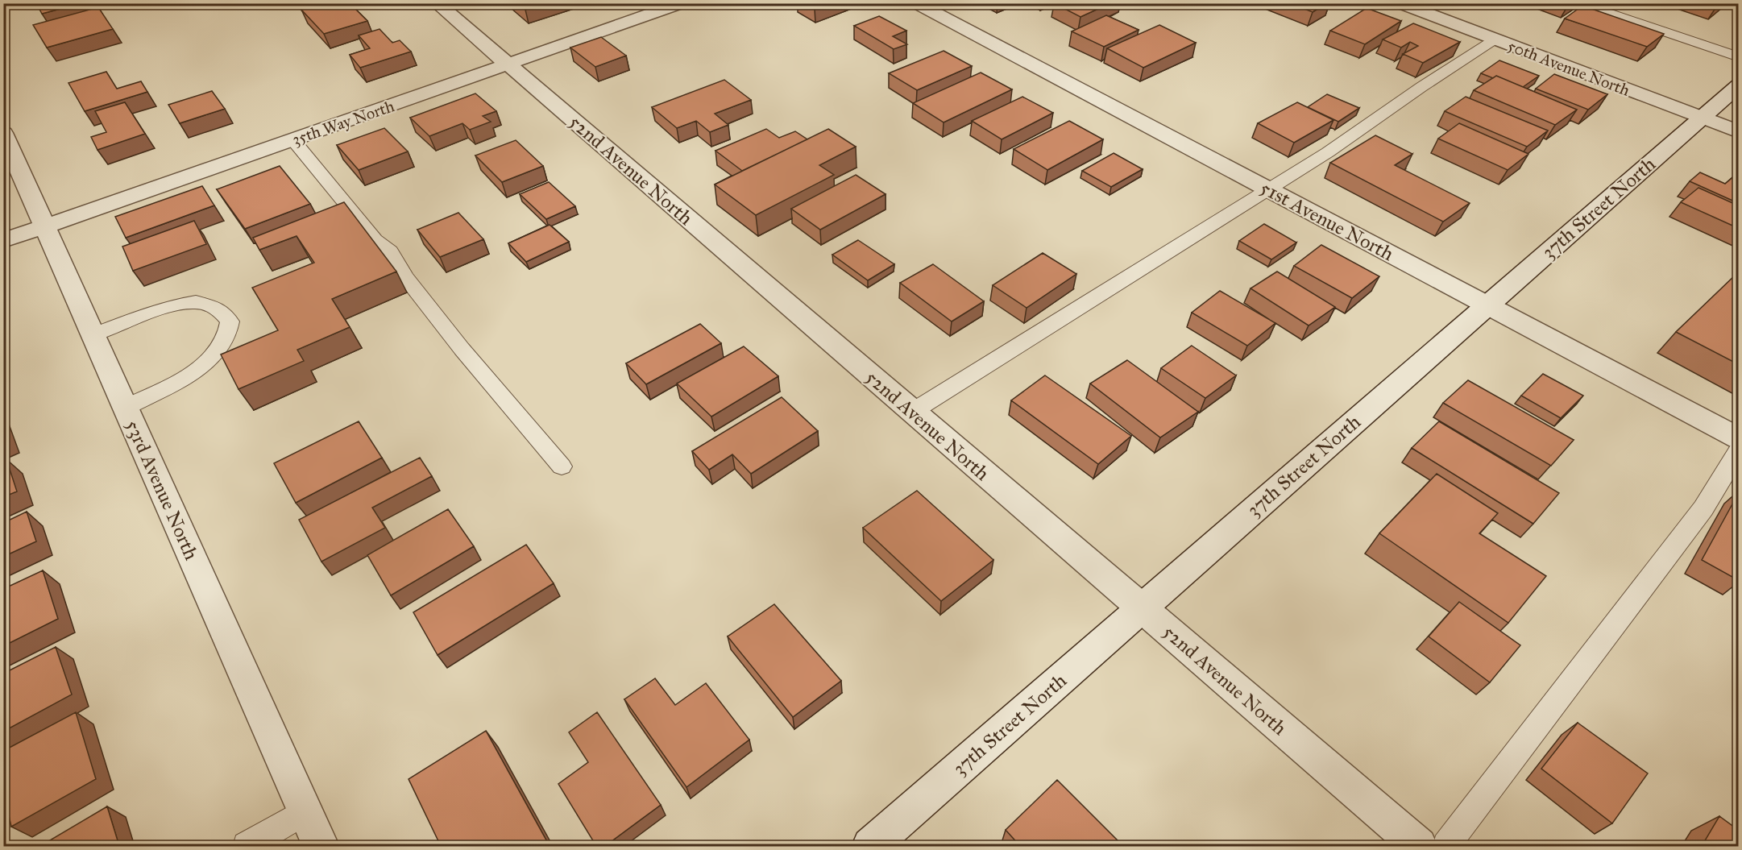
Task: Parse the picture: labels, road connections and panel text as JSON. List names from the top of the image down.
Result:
{
  "streets": {
    "street": [
      "50th Avenue North",
      "35th Way North",
      "52nd Avenue North",
      "37th Street North",
      "51st Avenue North",
      "53rd Avenue North"
    ]
  },
  "crossings": [
    ["50th Avenue North", "37th Street North"],
    ["35th Way North", "52nd Avenue North"],
    ["35th Way North", "53rd Avenue North"],
    ["52nd Avenue North", "37th Street North"],
    ["37th Street North", "51st Avenue North"]
  ]
}
